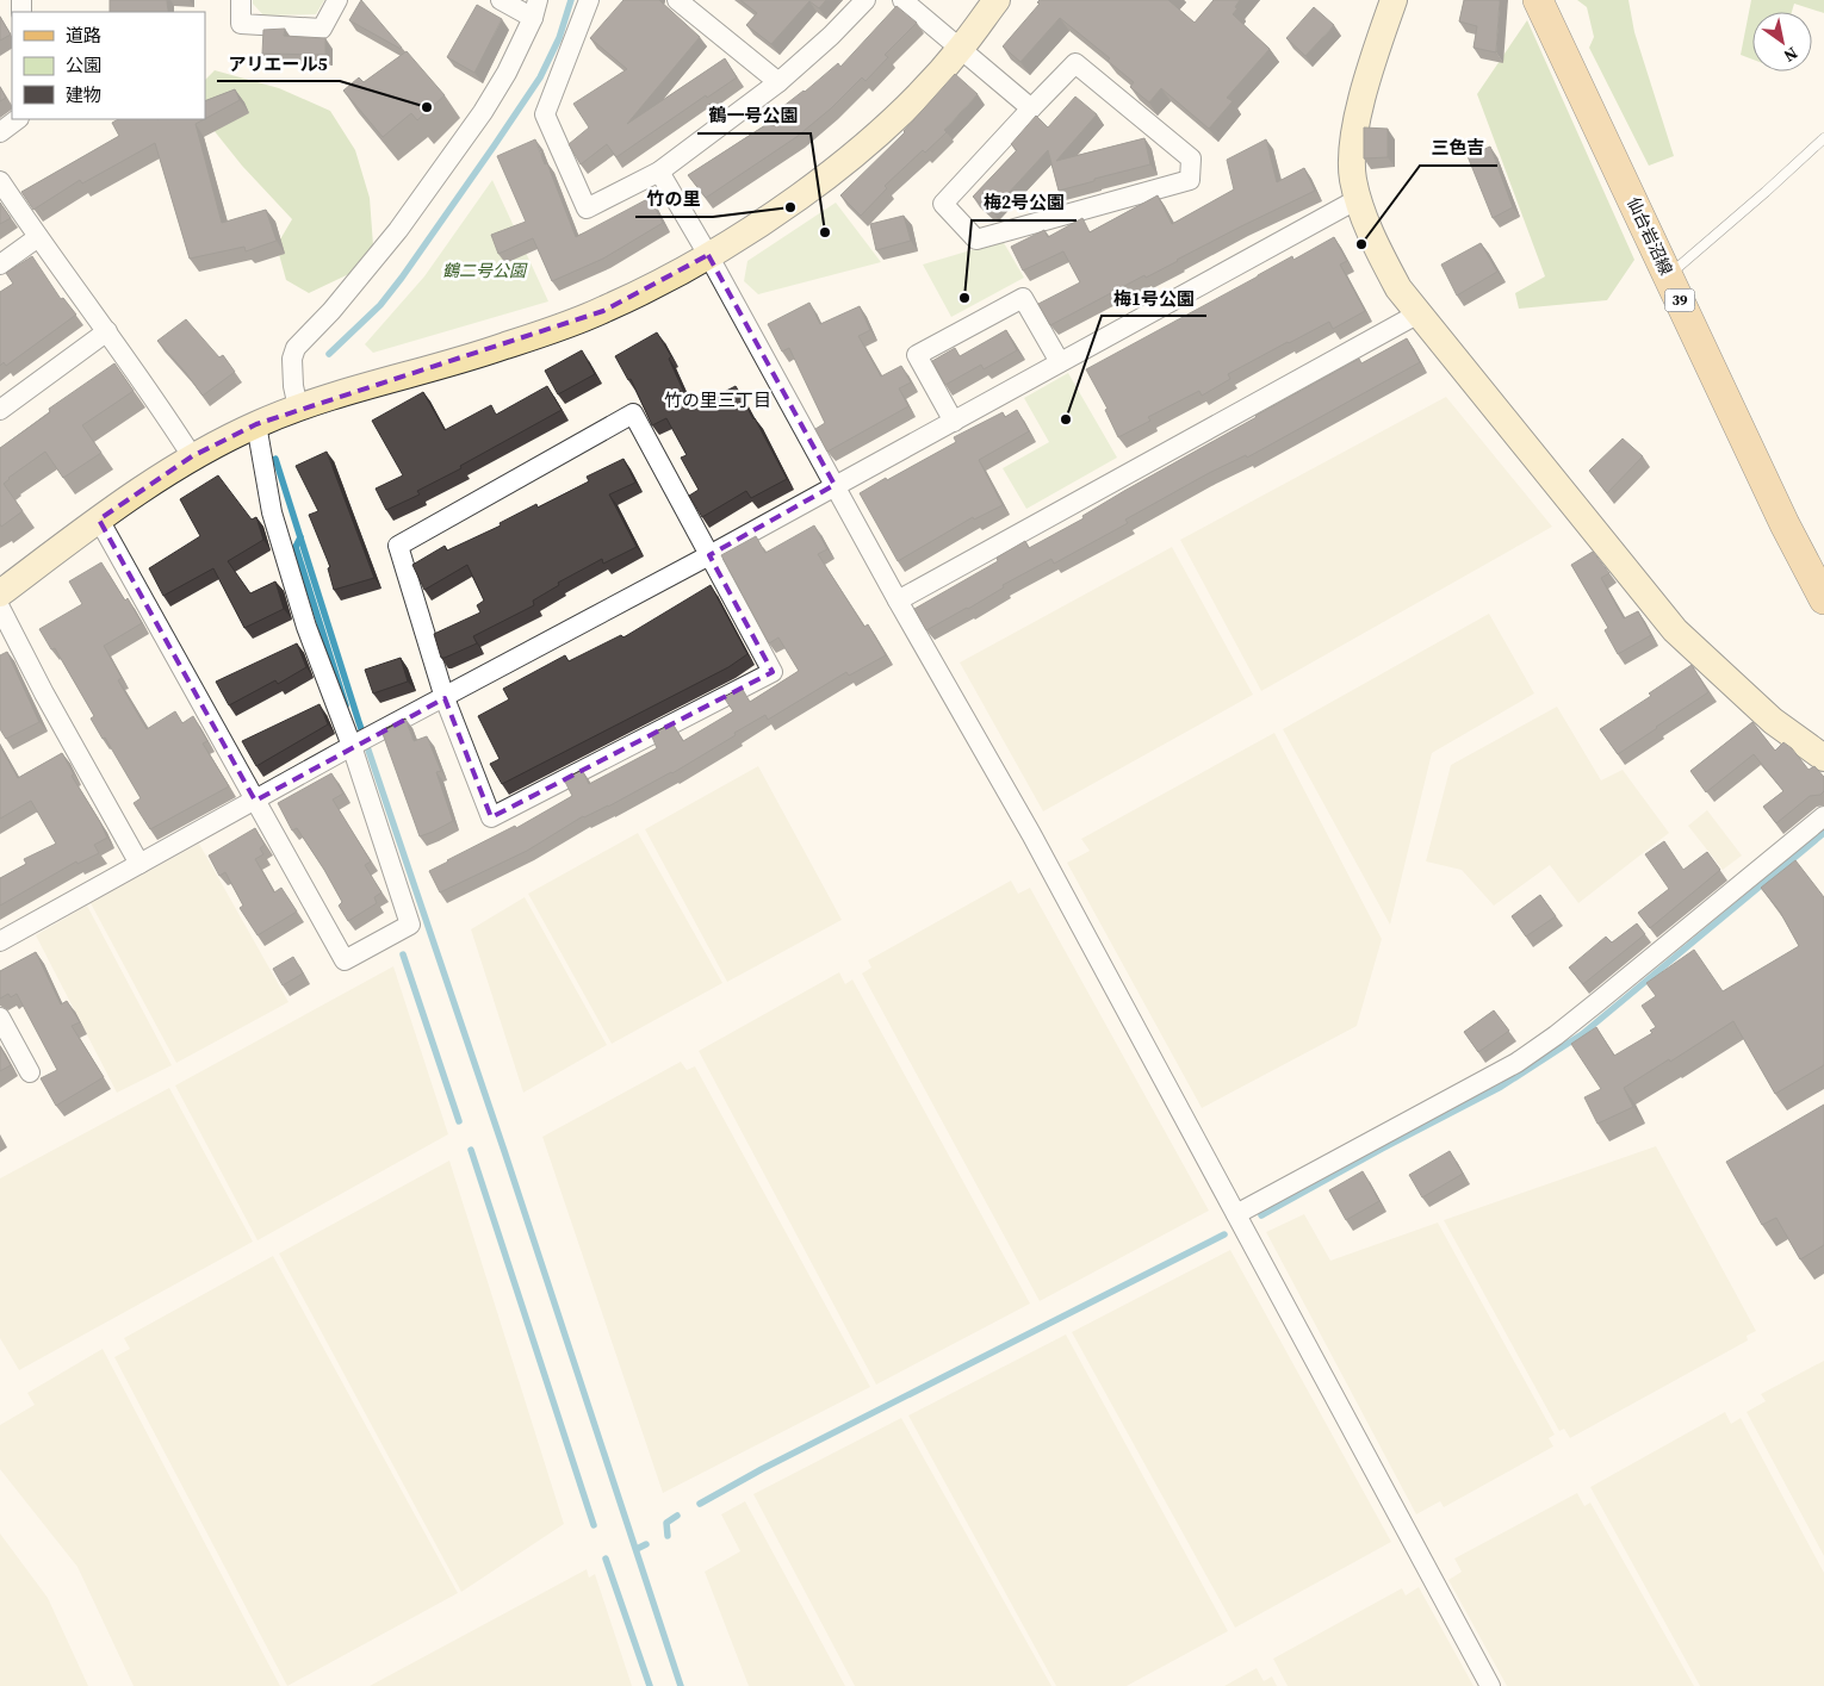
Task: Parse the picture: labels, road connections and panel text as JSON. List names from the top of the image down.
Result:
{
  "streets": {
    "main road": ["仙台岩沼線", "39"]
  },
  "districts": ["竹の里三丁目"],
  "parks": ["鶴二号公園"],
  "places": [
    "アリエール5",
    "竹の里",
    "鶴一号公園",
    "三色吉",
    "梅2号公園",
    "梅1号公園"
  ],
  "legend": ["道路", "公園", "建物"],
  "north": "bottom right"
}
